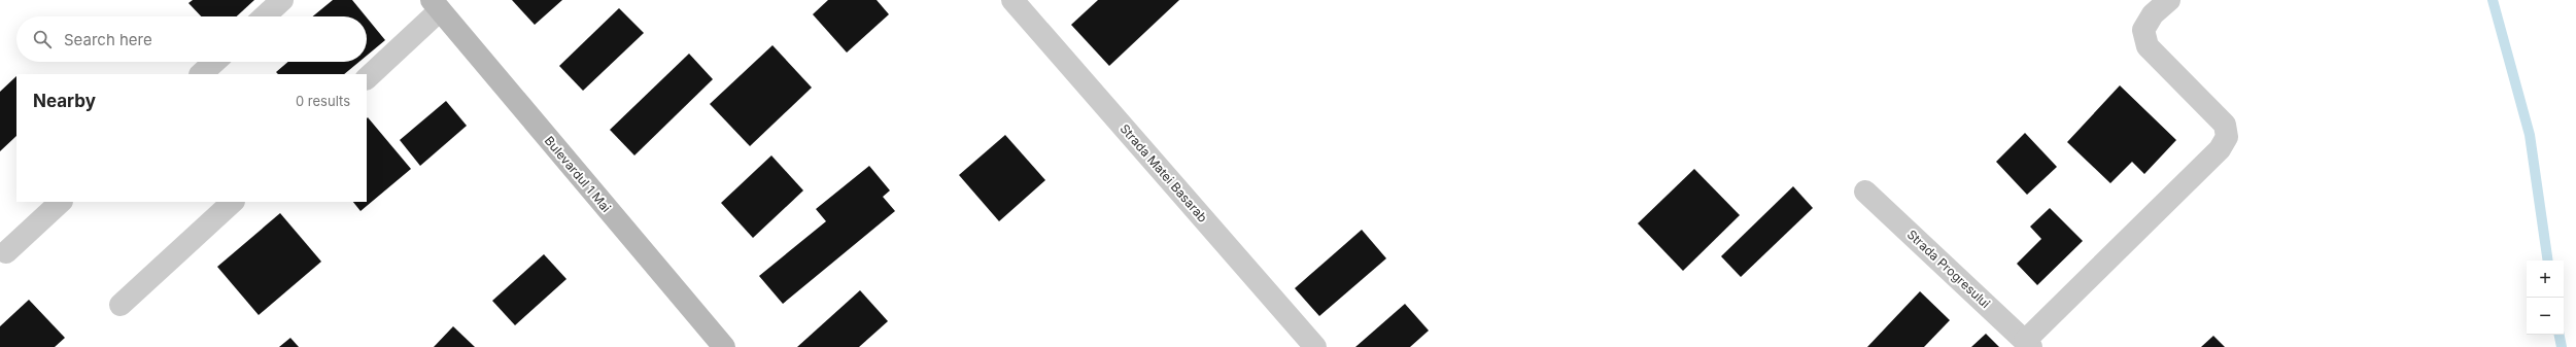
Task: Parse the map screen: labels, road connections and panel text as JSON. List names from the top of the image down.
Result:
{
  "streets": {
    "main road": ["Bulevardul 1 Mai"],
    "street": ["Strada Matei Basarab", "Strada Progresului"]
  },
  "page": {
    "search": "Search here",
    "heading": ["Nearby", "0 results"],
    "map_buttons": ["+", "−"]
  }
}
